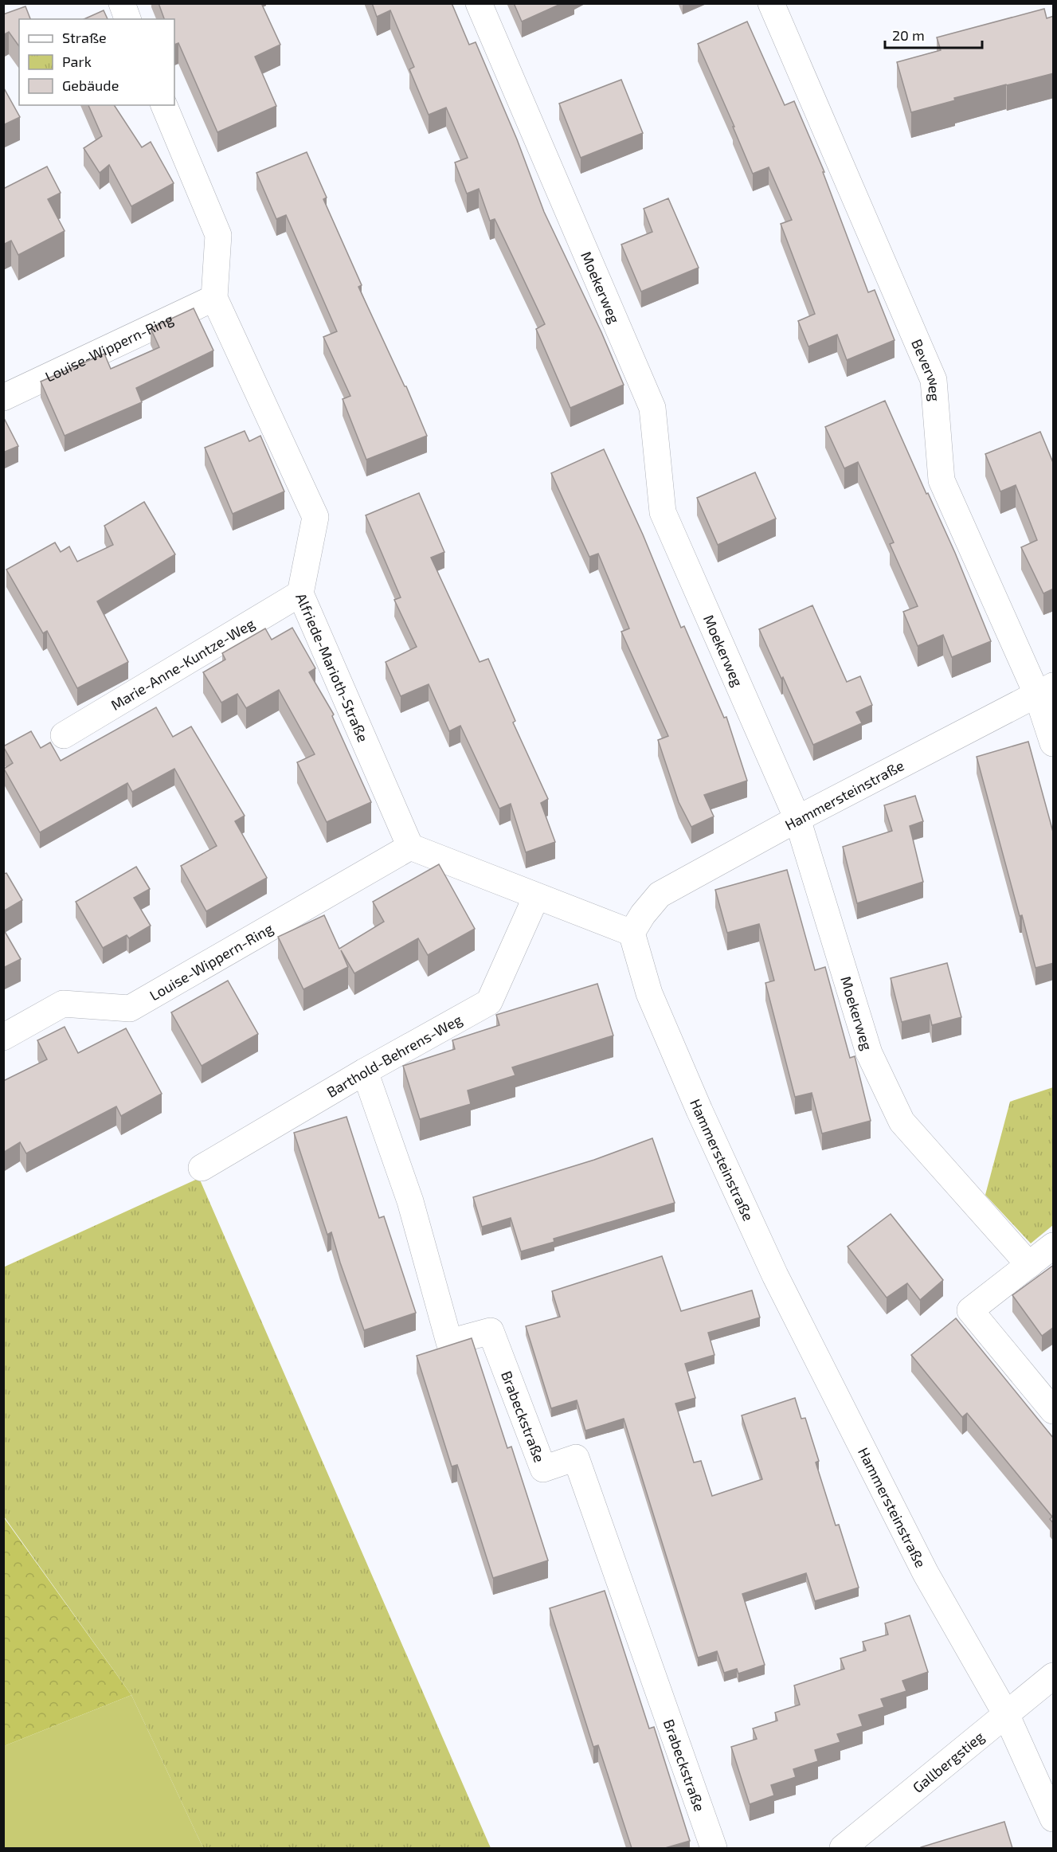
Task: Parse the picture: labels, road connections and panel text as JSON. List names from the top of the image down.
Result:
{
  "streets": {
    "street": [
      "Moekerweg",
      "Louise-Wippern-Ring",
      "Beverweg",
      "Marie-Anne-Kuntze-Weg",
      "Alfriede-Marioth-Straße",
      "Hammersteinstraße",
      "Barthold-Behrens-Weg",
      "Brabeckstraße",
      "Gallbergstieg"
    ]
  },
  "crossings": [
    ["Moekerweg", "Hammersteinstraße"],
    ["Louise-Wippern-Ring", "Alfriede-Marioth-Straße"],
    ["Beverweg", "Hammersteinstraße"],
    ["Marie-Anne-Kuntze-Weg", "Alfriede-Marioth-Straße"],
    ["Hammersteinstraße", "Gallbergstieg"],
    ["Barthold-Behrens-Weg", "Brabeckstraße"]
  ],
  "legend": ["Straße", "Park", "Gebäude"],
  "scale_bar": "20 m"
}
